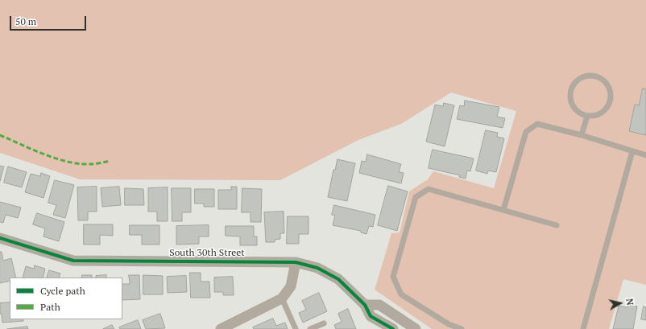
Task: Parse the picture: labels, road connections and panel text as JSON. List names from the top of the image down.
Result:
{
  "streets": {
    "street": ["South 30th Street"]
  },
  "legend": ["Cycle path", "Path"],
  "scale_bar": "50 m",
  "north": "right"
}
